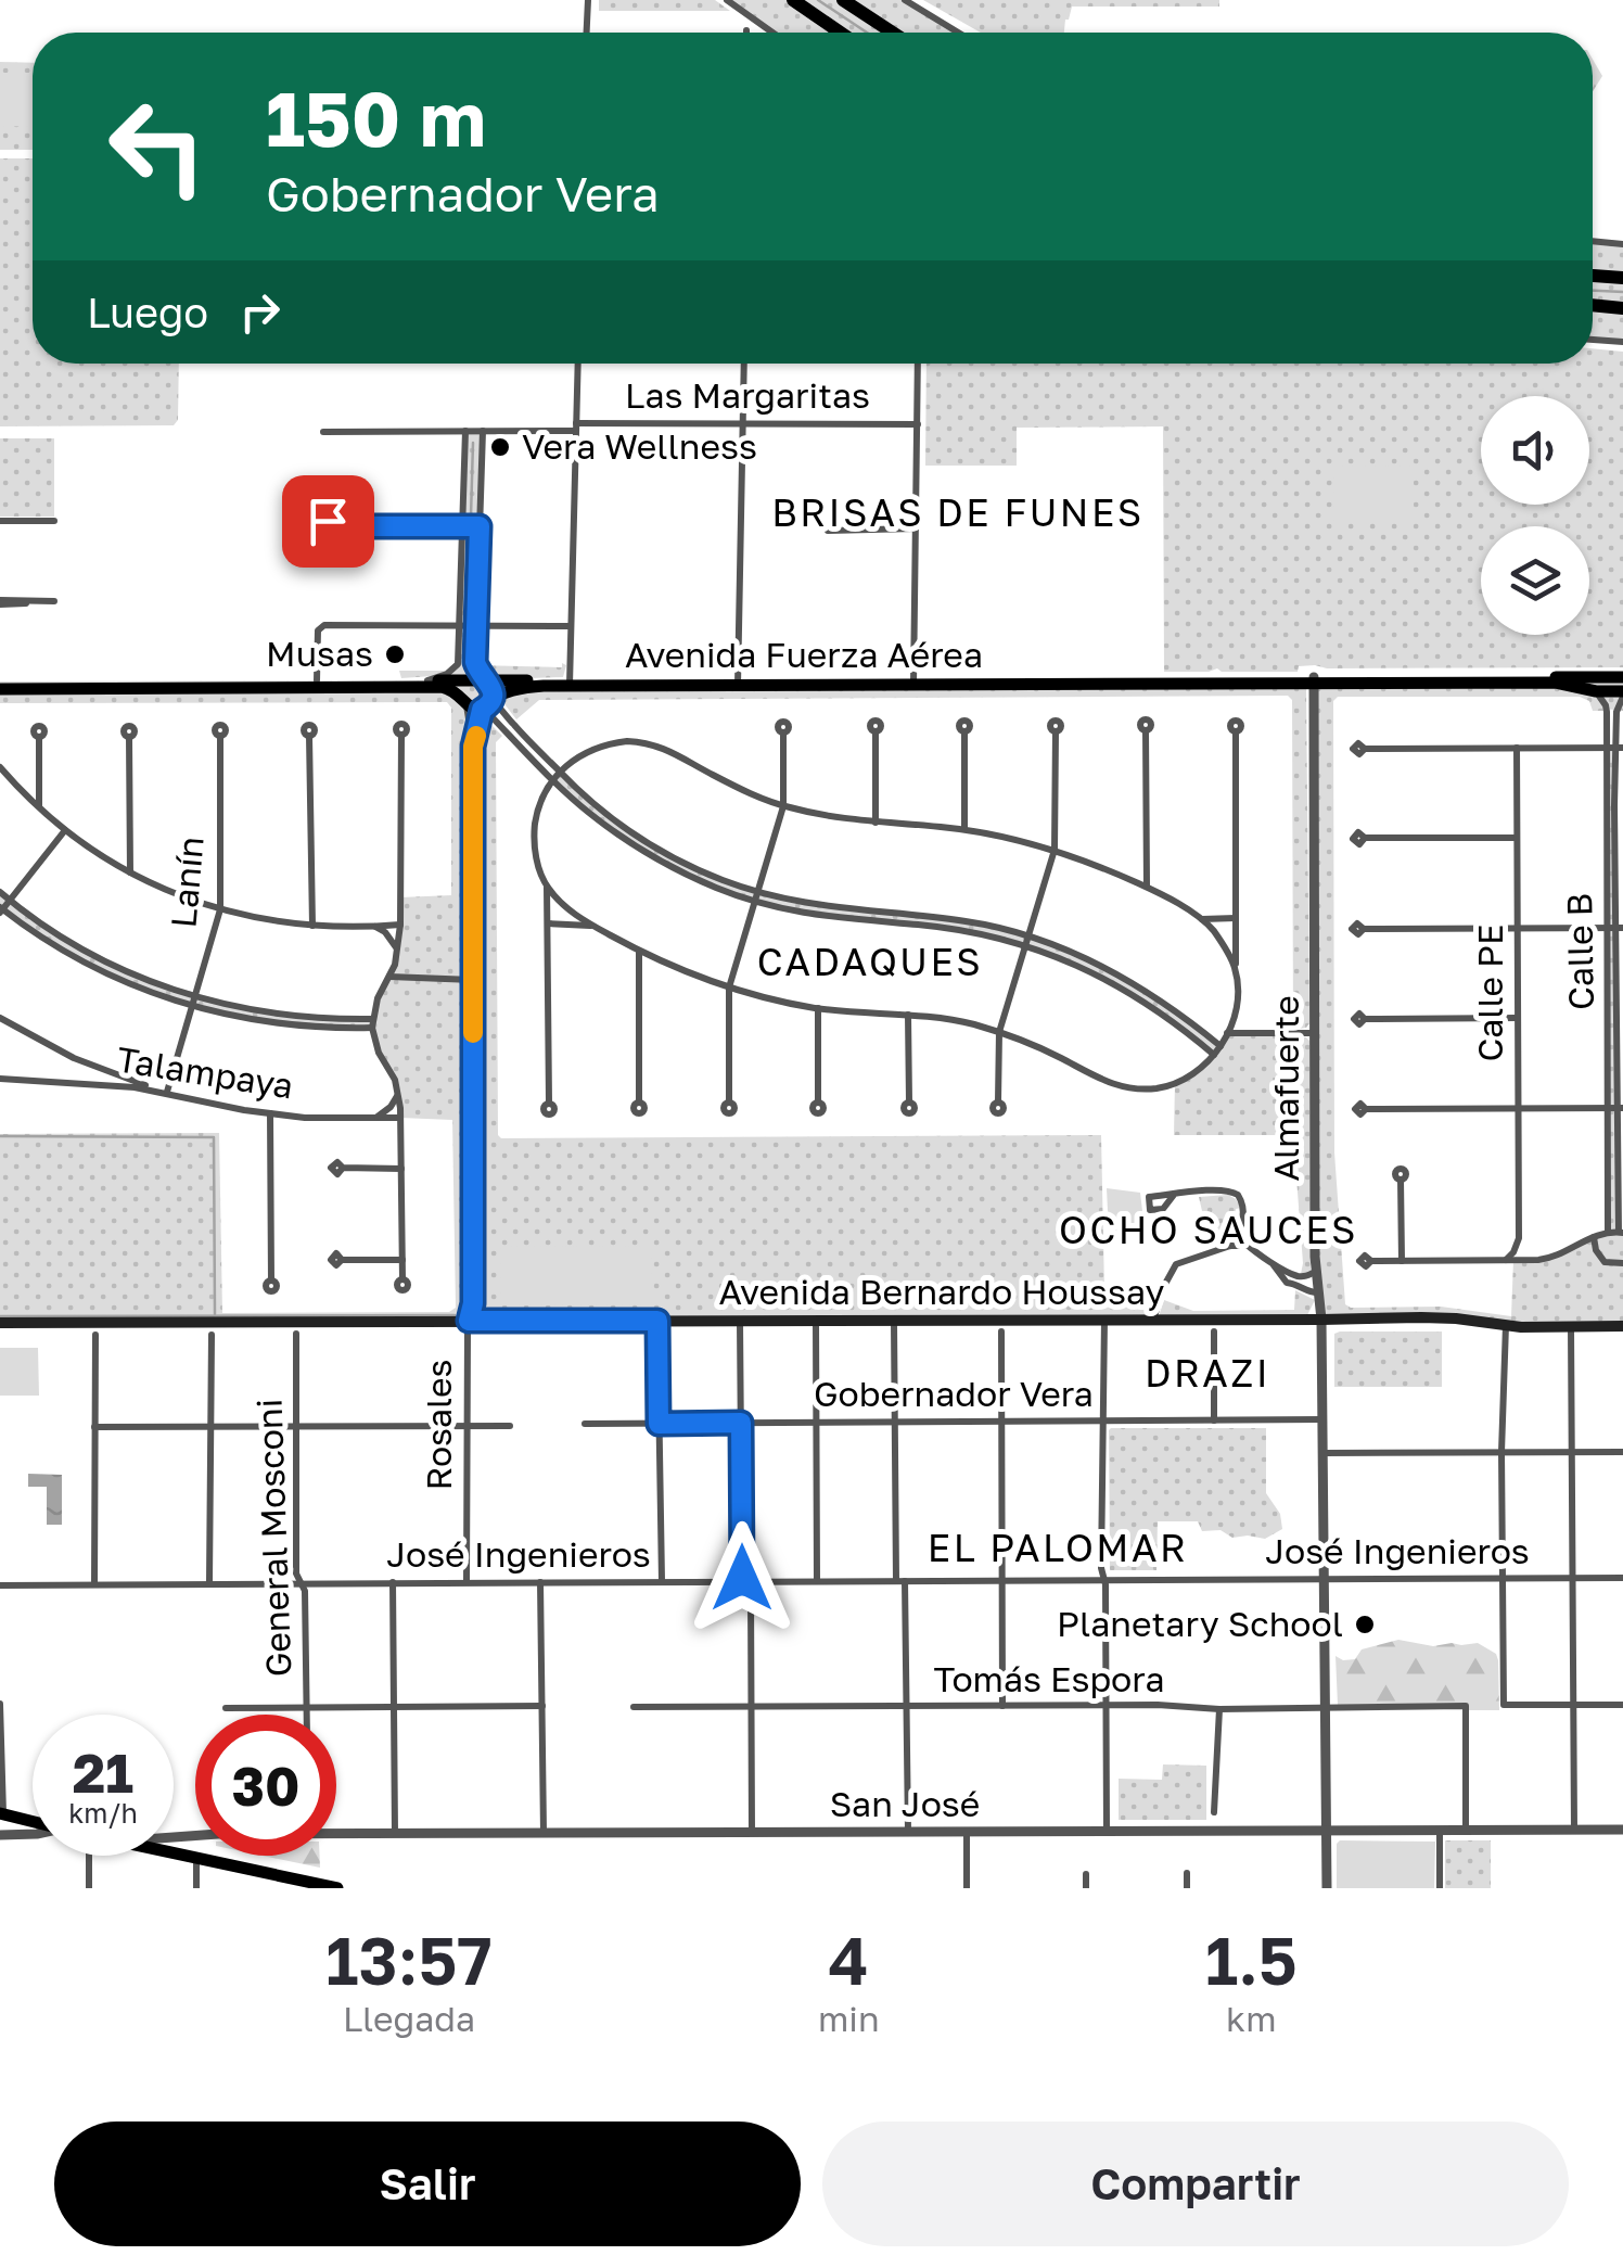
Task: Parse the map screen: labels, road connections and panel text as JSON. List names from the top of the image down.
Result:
{
  "streets": {
    "main road": ["Avenida Fuerza Aérea", "Avenida Bernardo Houssay"],
    "street": [
      "Las Margaritas",
      "Lanín",
      "Calle B",
      "Calle PE",
      "Talampaya",
      "Almafuerte",
      "Gobernador Vera",
      "Rosales",
      "General Mosconi",
      "José Ingenieros",
      "Tomás Espora",
      "San José"
    ]
  },
  "crossings": [
    ["Las Margaritas", "Rosales"],
    ["Avenida Fuerza Aérea", "Calle B"],
    ["Avenida Fuerza Aérea", "Almafuerte"],
    ["Avenida Fuerza Aérea", "Rosales"],
    ["Lanín", "Talampaya"],
    ["Almafuerte", "Avenida Bernardo Houssay"],
    ["Almafuerte", "Gobernador Vera"],
    ["Almafuerte", "José Ingenieros"],
    ["Almafuerte", "Tomás Espora"],
    ["Almafuerte", "San José"],
    ["Avenida Bernardo Houssay", "Rosales"],
    ["Rosales", "José Ingenieros"],
    ["General Mosconi", "José Ingenieros"],
    ["Tomás Espora", "San José"]
  ],
  "districts": [
    "BRISAS DE FUNES",
    "CADAQUES",
    "OCHO SAUCES",
    "DRAZI",
    "EL PALOMAR"
  ],
  "places": ["Vera Wellness", "Musas", "Planetary School"],
  "page": {
    "turn": ["150 m", "Gobernador Vera"],
    "then": "Luego",
    "speed": "21 km/h",
    "limit": "30",
    "eta": [
      "13:57",
      "Llegada",
      "4",
      "min",
      "1.5",
      "km"
    ],
    "buttons": ["Salir", "Compartir"]
  }
}
